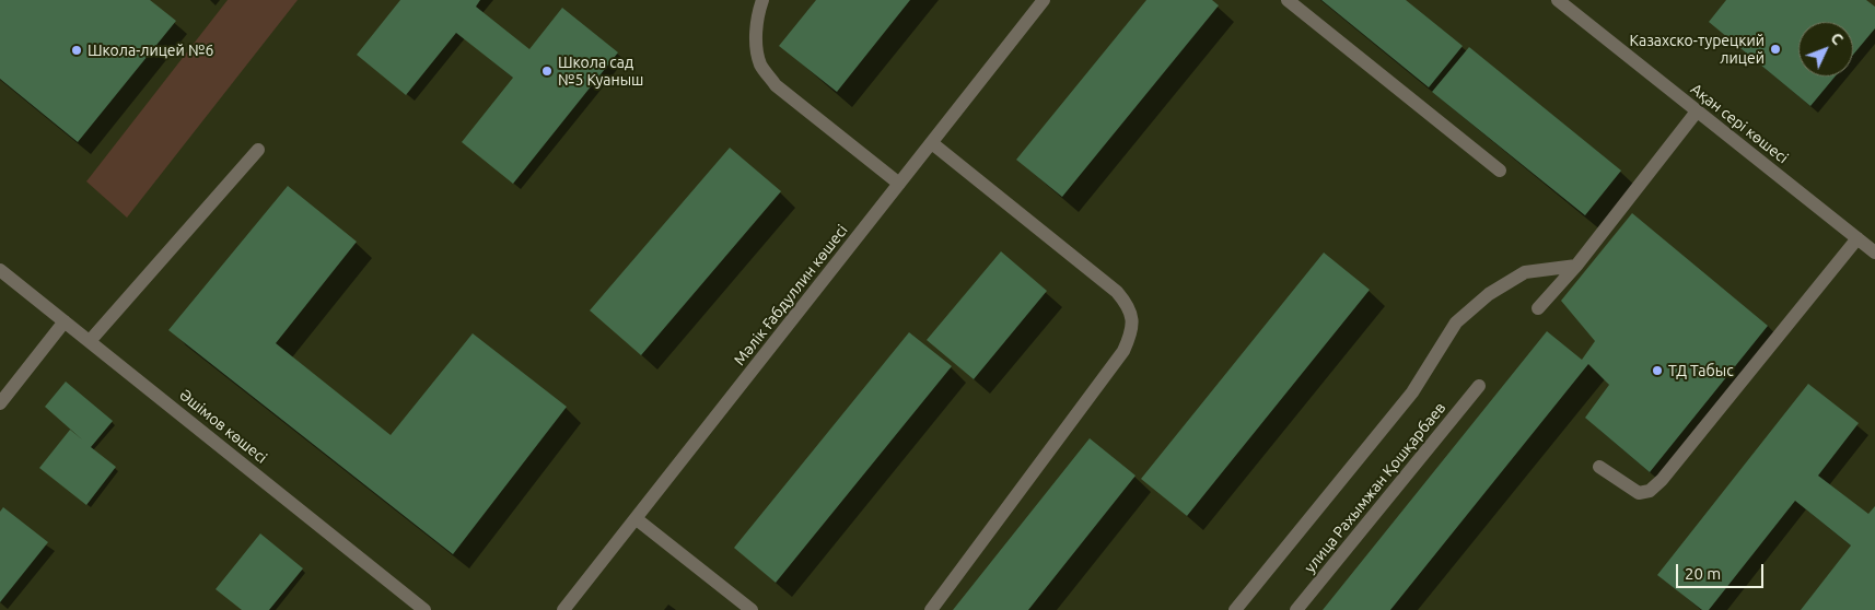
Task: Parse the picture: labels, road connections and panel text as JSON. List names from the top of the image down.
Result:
{
  "streets": {
    "street": [
      "Ақан сері көшесі",
      "Мәлік Ғабдуллин көшесі",
      "Әшімов көшесі",
      "улица Рахымжан Қошқарбаев"
    ]
  },
  "places": [
    "Казахско-турецкий лицей",
    "Школа-лицей №6",
    "Школа сад №5 Куаныш",
    "ТД Табыс"
  ],
  "scale_bar": "20 m",
  "north": "top right"
}
